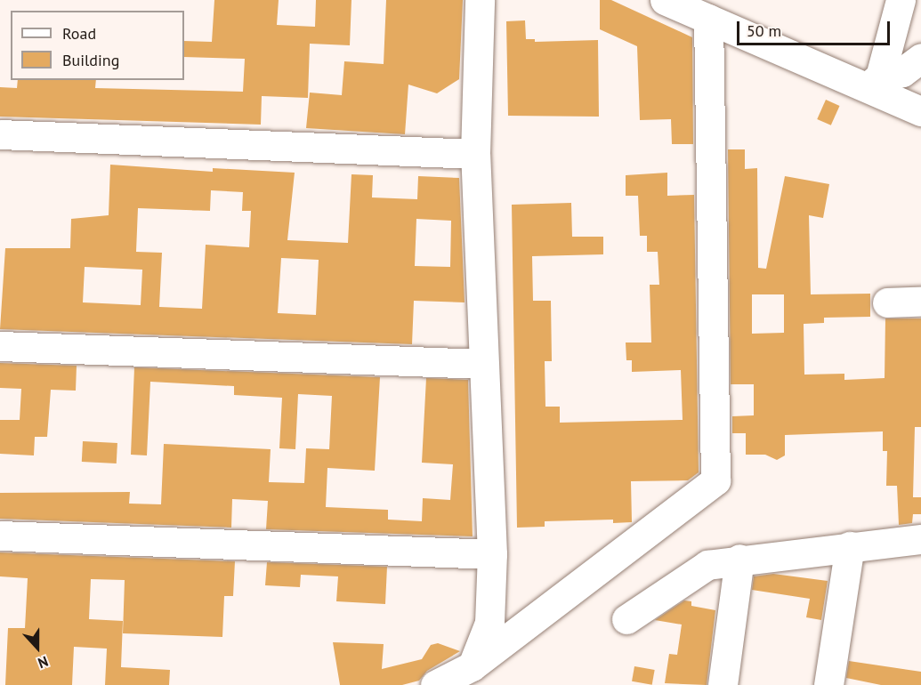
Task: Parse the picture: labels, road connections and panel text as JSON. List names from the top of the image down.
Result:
{
  "legend": ["Road", "Building"],
  "scale_bar": "50 m",
  "north": "bottom"
}
